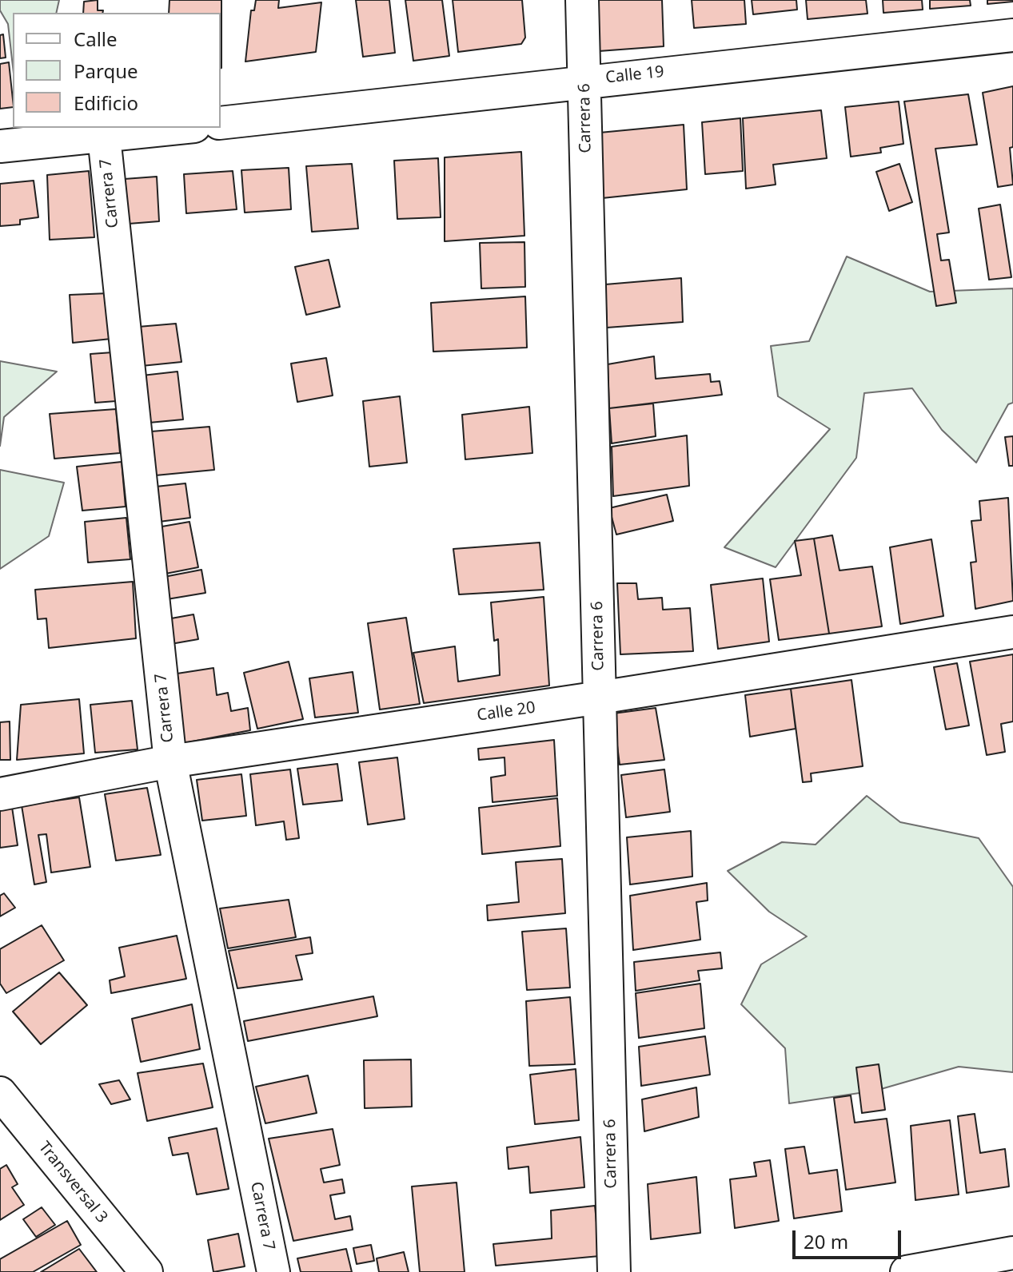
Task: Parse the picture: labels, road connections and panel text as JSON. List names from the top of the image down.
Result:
{
  "streets": {
    "street": [
      "Calle 19",
      "Carrera 6",
      "Carrera 7",
      "Calle 20",
      "Transversal 3"
    ]
  },
  "crossings": [
    ["Calle 19", "Carrera 6"],
    ["Carrera 6", "Calle 20"],
    ["Carrera 7", "Calle 20"]
  ],
  "legend": ["Calle", "Parque", "Edificio"],
  "scale_bar": "20 m"
}
